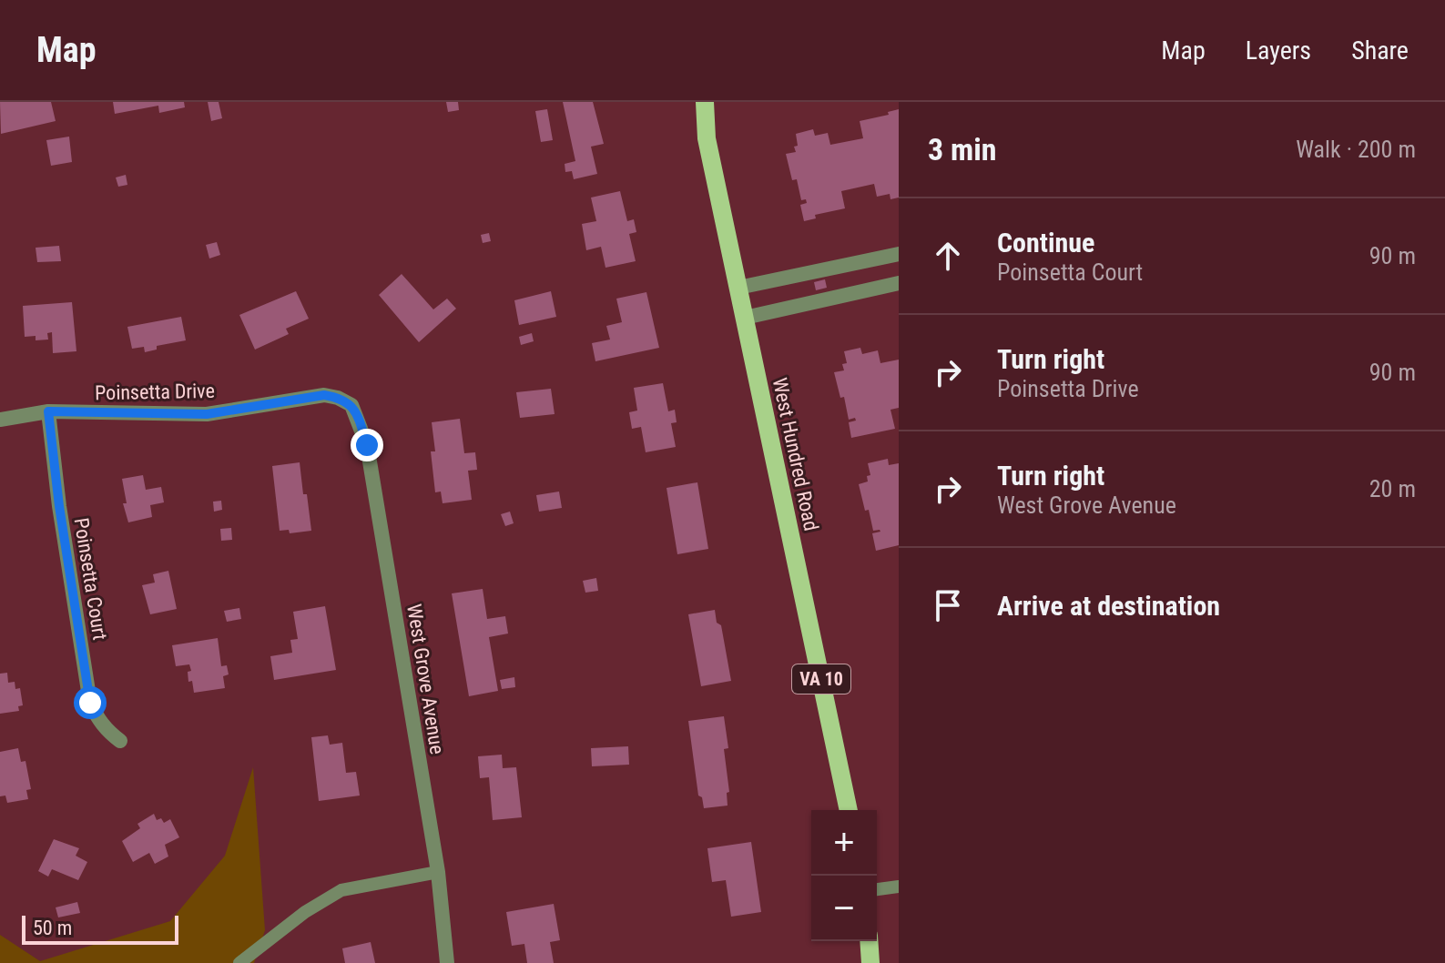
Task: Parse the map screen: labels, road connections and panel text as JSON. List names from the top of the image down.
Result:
{
  "streets": {
    "main road": ["West Hundred Road", "VA 10"],
    "street": ["Poinsetta Drive", "Poinsetta Court", "West Grove Avenue"]
  },
  "crossings": [
    ["Poinsetta Drive", "Poinsetta Court"],
    ["Poinsetta Drive", "West Grove Avenue"]
  ],
  "scale_bar": "50 m",
  "page": {
    "header": "Map",
    "nav": ["Map", "Layers", "Share"],
    "heading": ["3 min", "Walk · 200 m"],
    "list": [
      ["Continue", "Poinsetta Court", "90 m"],
      ["Turn right", "Poinsetta Drive", "90 m"],
      ["Turn right", "West Grove Avenue", "20 m"],
      "Arrive at destination"
    ],
    "map_buttons": ["+", "−"],
    "scale": "50 m"
  }
}
